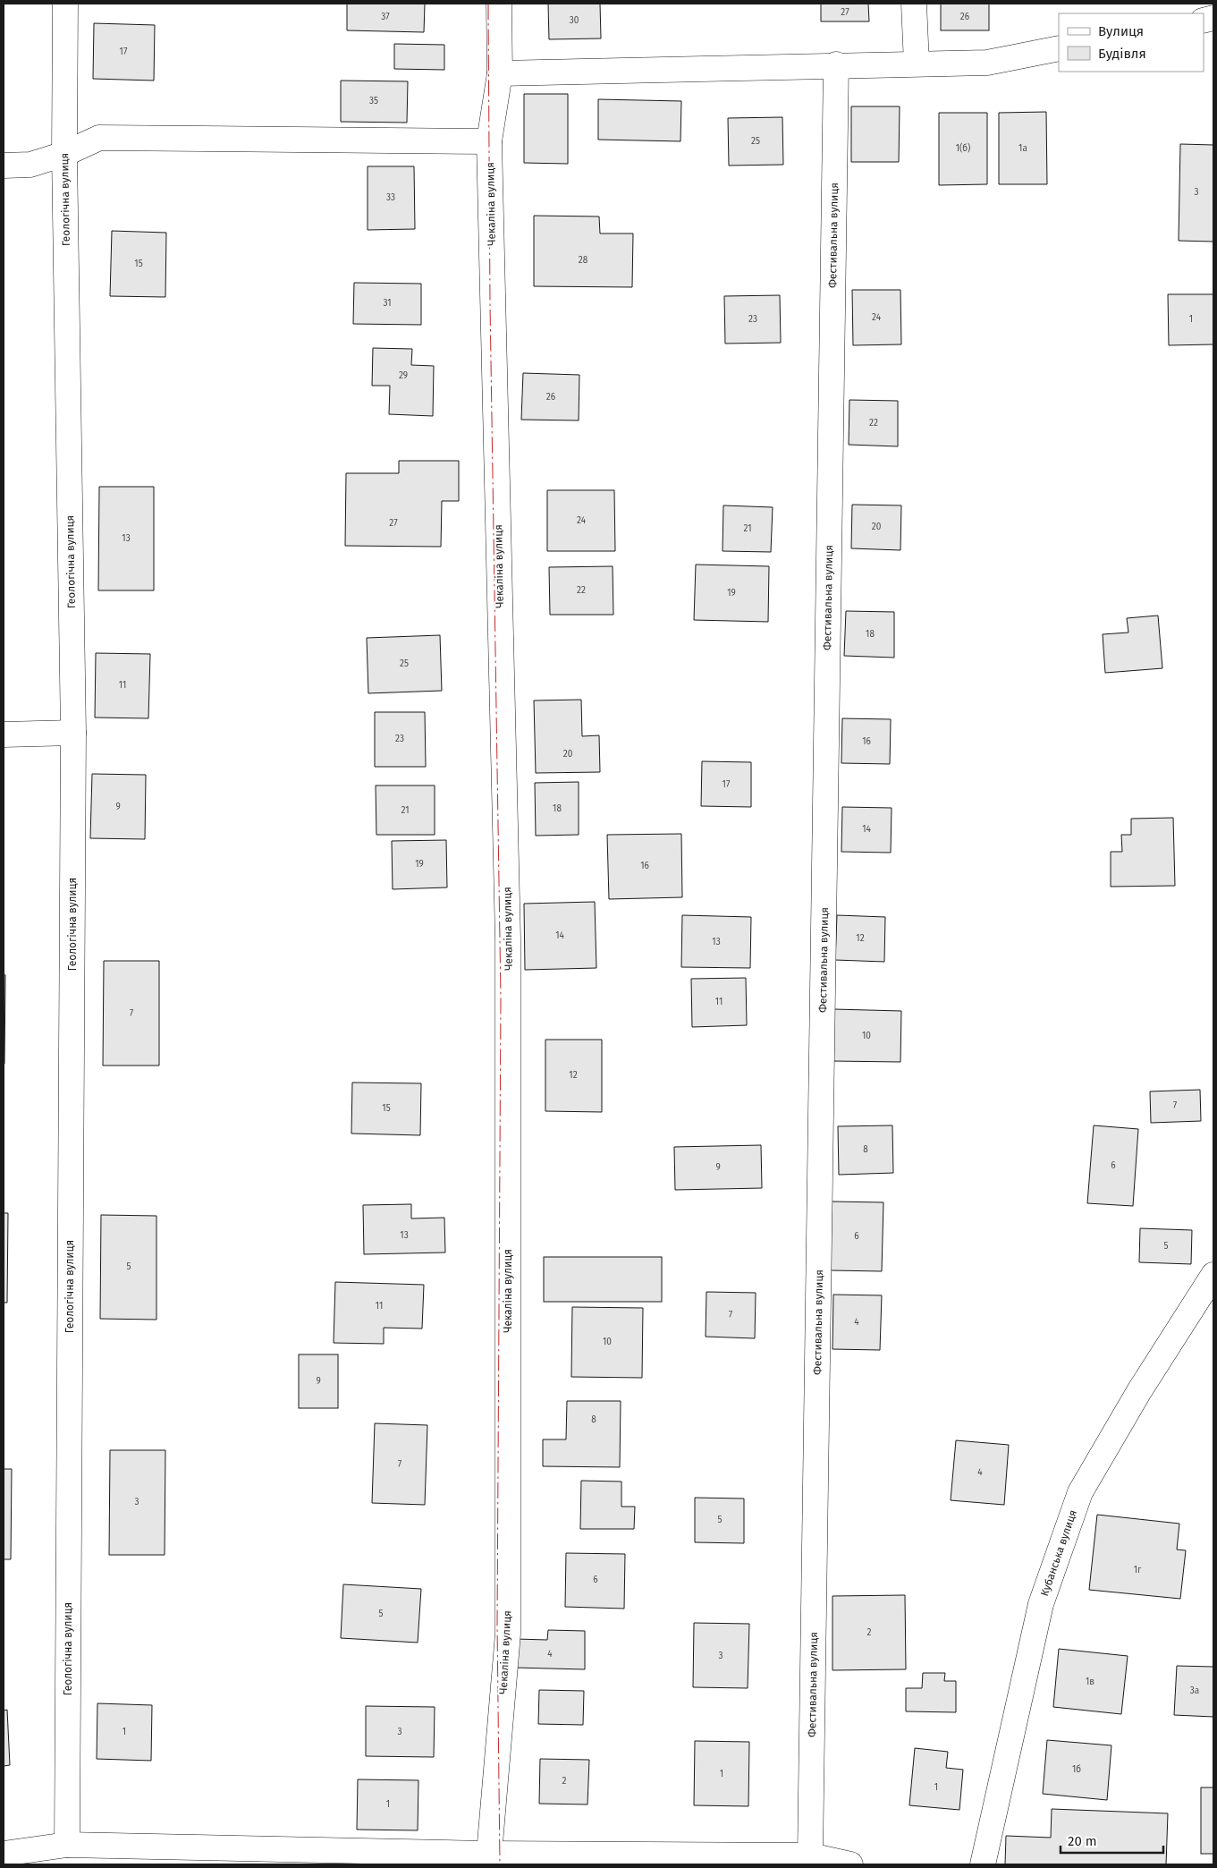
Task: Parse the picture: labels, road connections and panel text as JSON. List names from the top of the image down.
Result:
{
  "streets": {
    "street": [
      "Геологічна вулиця",
      "Чекаліна вулиця",
      "Фестивальна вулиця",
      "Кубанська вулиця"
    ]
  },
  "house_numbers": [
    "27",
    "37",
    "26",
    "30",
    "17",
    "35",
    "25",
    "1(б)",
    "1а",
    "3",
    "33",
    "28",
    "15",
    "31",
    "24",
    "23",
    "1",
    "29",
    "26",
    "22",
    "24",
    "27",
    "20",
    "21",
    "13",
    "22",
    "19",
    "18",
    "25",
    "11",
    "23",
    "16",
    "20",
    "17",
    "9",
    "18",
    "21",
    "14",
    "19",
    "16",
    "14",
    "12",
    "13",
    "11",
    "7",
    "10",
    "12",
    "7",
    "15",
    "8",
    "6",
    "9",
    "13",
    "6",
    "5",
    "5",
    "11",
    "7",
    "4",
    "10",
    "9",
    "8",
    "7",
    "4",
    "3",
    "5",
    "1г",
    "6",
    "5",
    "2",
    "4",
    "3",
    "1в",
    "3а",
    "1",
    "3",
    "1б",
    "1",
    "2",
    "1",
    "1"
  ],
  "legend": ["Вулиця", "Будівля"],
  "scale_bar": "20 m"
}
